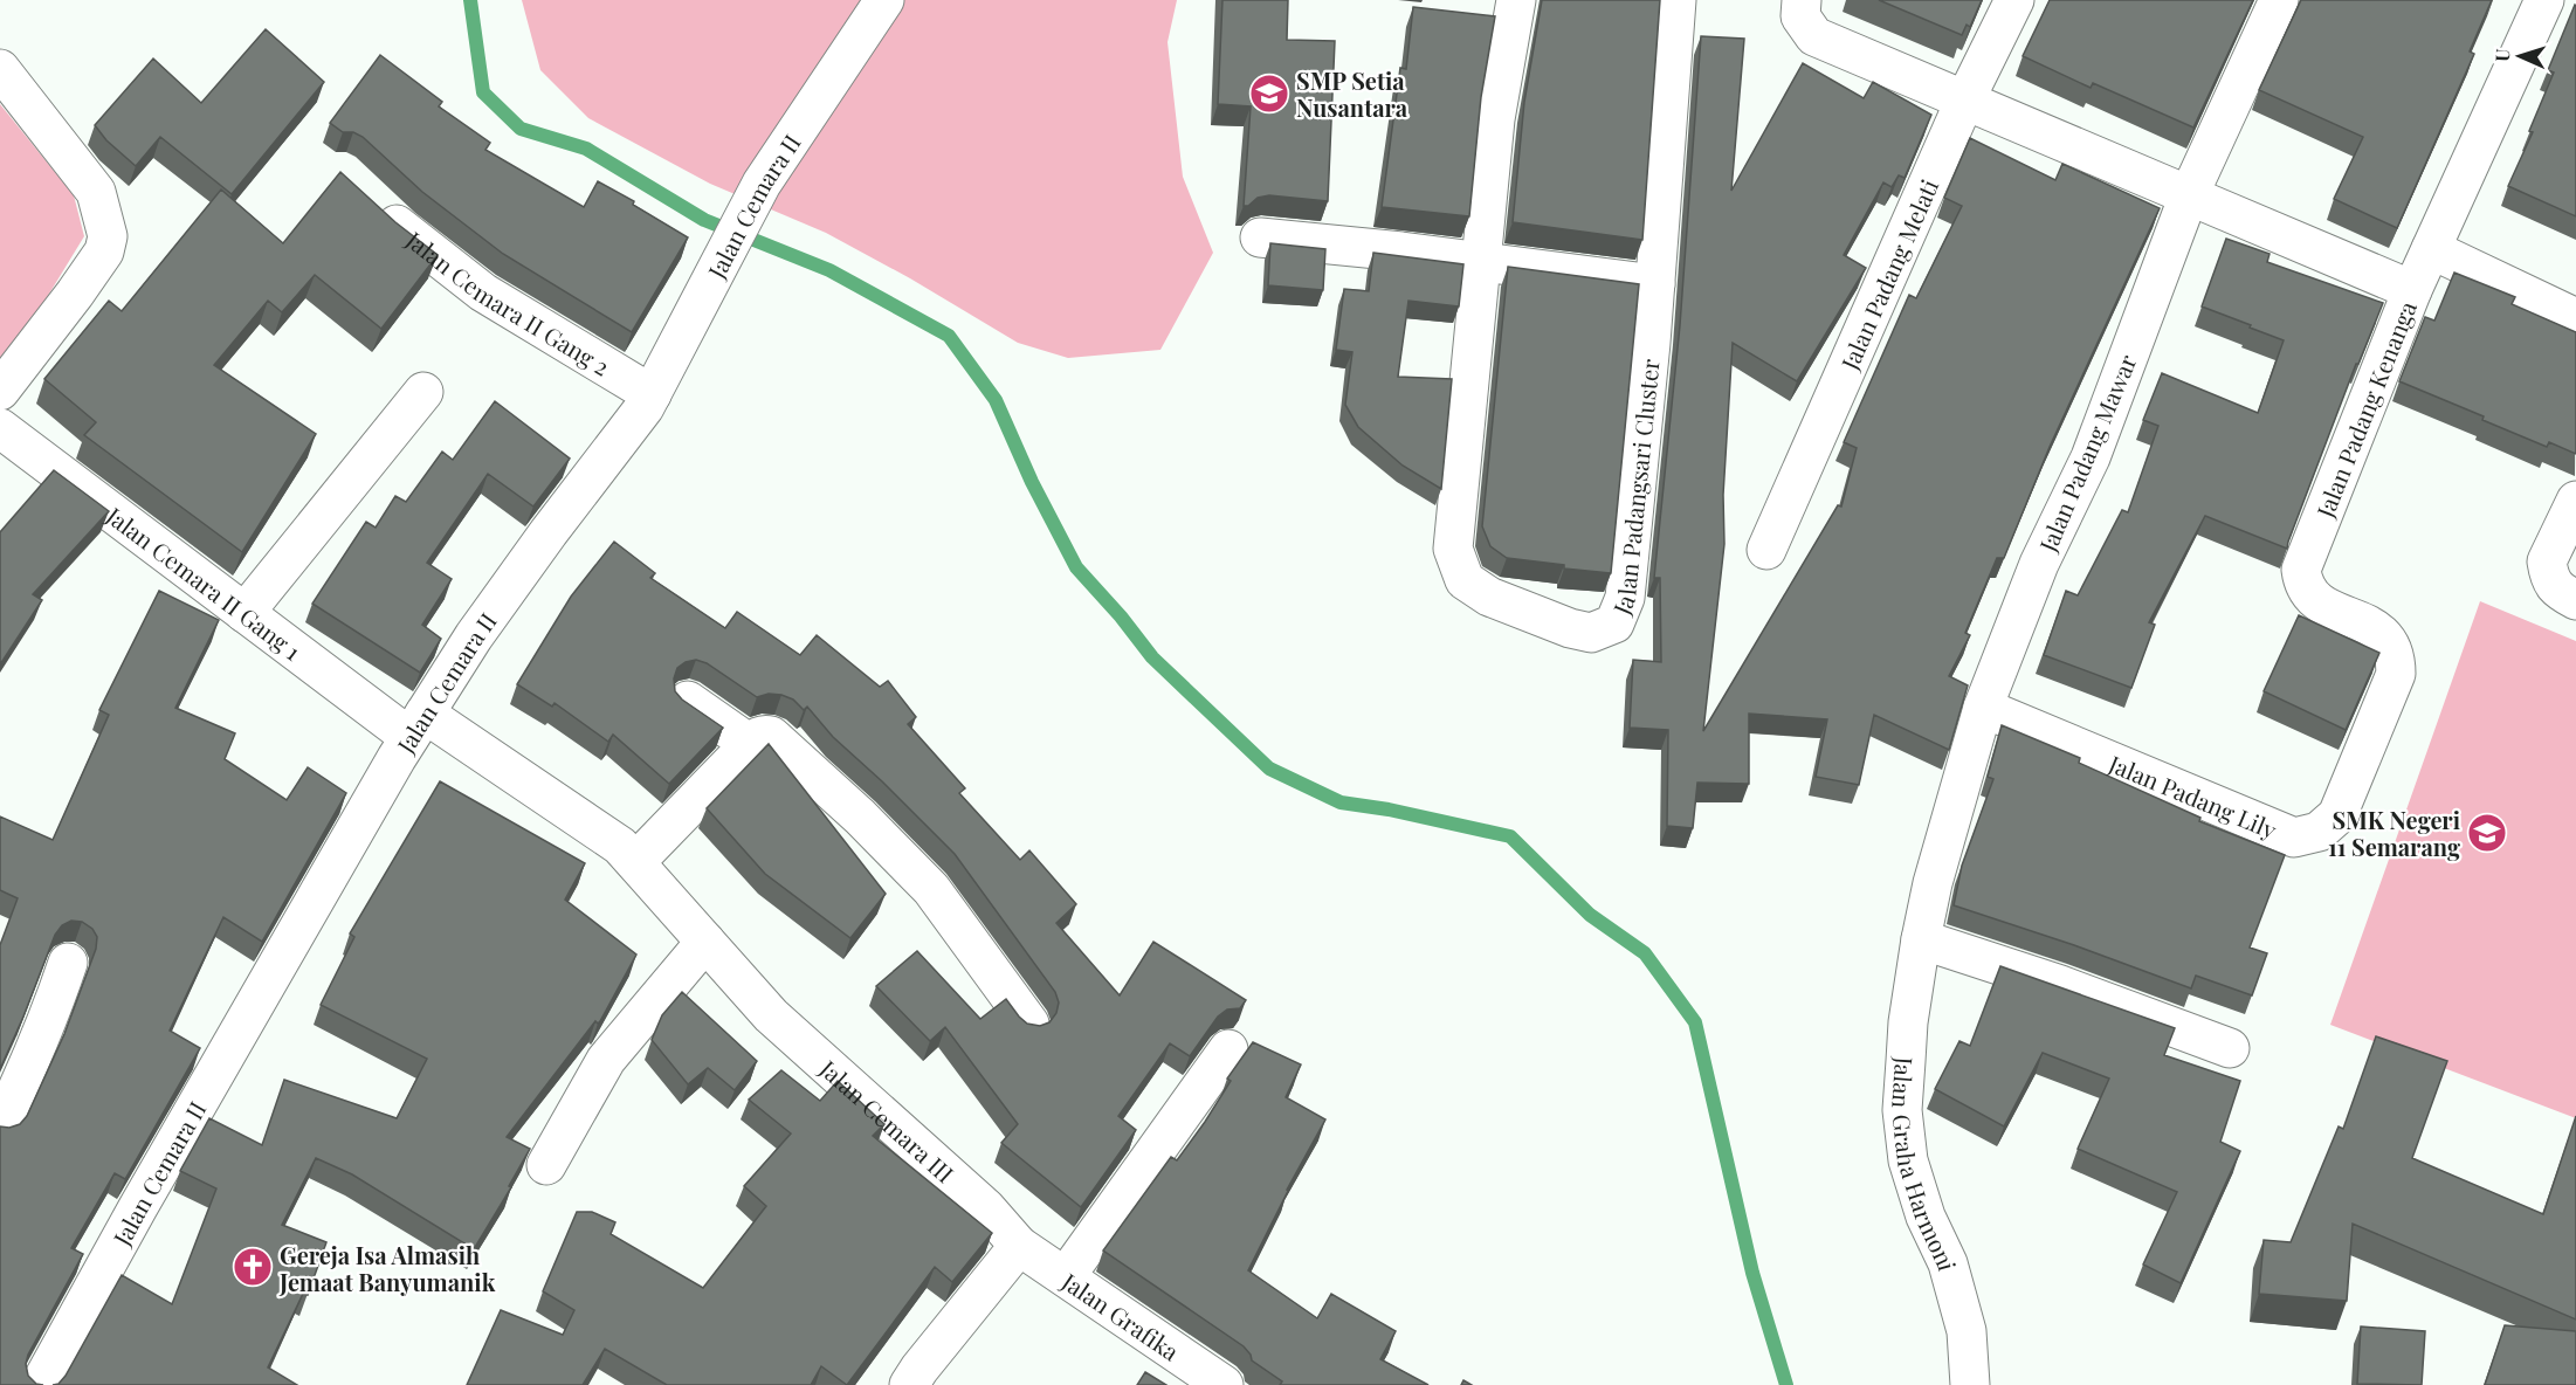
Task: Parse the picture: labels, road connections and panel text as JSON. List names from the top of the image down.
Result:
{
  "streets": {
    "street": [
      "Jalan Cemara II",
      "Jalan Padang Melati",
      "Jalan Cemara II Gang 2",
      "Jalan Padang Kenanga",
      "Jalan Padang Mawar",
      "Jalan Padangsari Cluster",
      "Jalan Cemara II Gang 1",
      "Jalan Padang Lily",
      "Jalan Cemara III",
      "Jalan Graha Harmoni",
      "Jalan Grafika"
    ]
  },
  "crossings": [
    ["Jalan Cemara II", "Jalan Cemara II Gang 2"],
    ["Jalan Cemara II", "Jalan Cemara II Gang 1"],
    ["Jalan Cemara II", "Jalan Cemara III"],
    ["Jalan Padang Kenanga", "Jalan Padang Mawar"],
    ["Jalan Padang Kenanga", "Jalan Padang Lily"],
    ["Jalan Padang Mawar", "Jalan Padang Lily"],
    ["Jalan Padang Mawar", "Jalan Graha Harmoni"],
    ["Jalan Cemara II Gang 1", "Jalan Cemara III"],
    ["Jalan Padang Lily", "Jalan Graha Harmoni"],
    ["Jalan Cemara III", "Jalan Grafika"]
  ],
  "places": {
    "school or university": ["SMP Setia Nusantara", "SMK Negeri 11 Semarang"],
    "church": ["Gereja Isa Almasih Jemaat Banyumanik"]
  },
  "north": "left"
}
